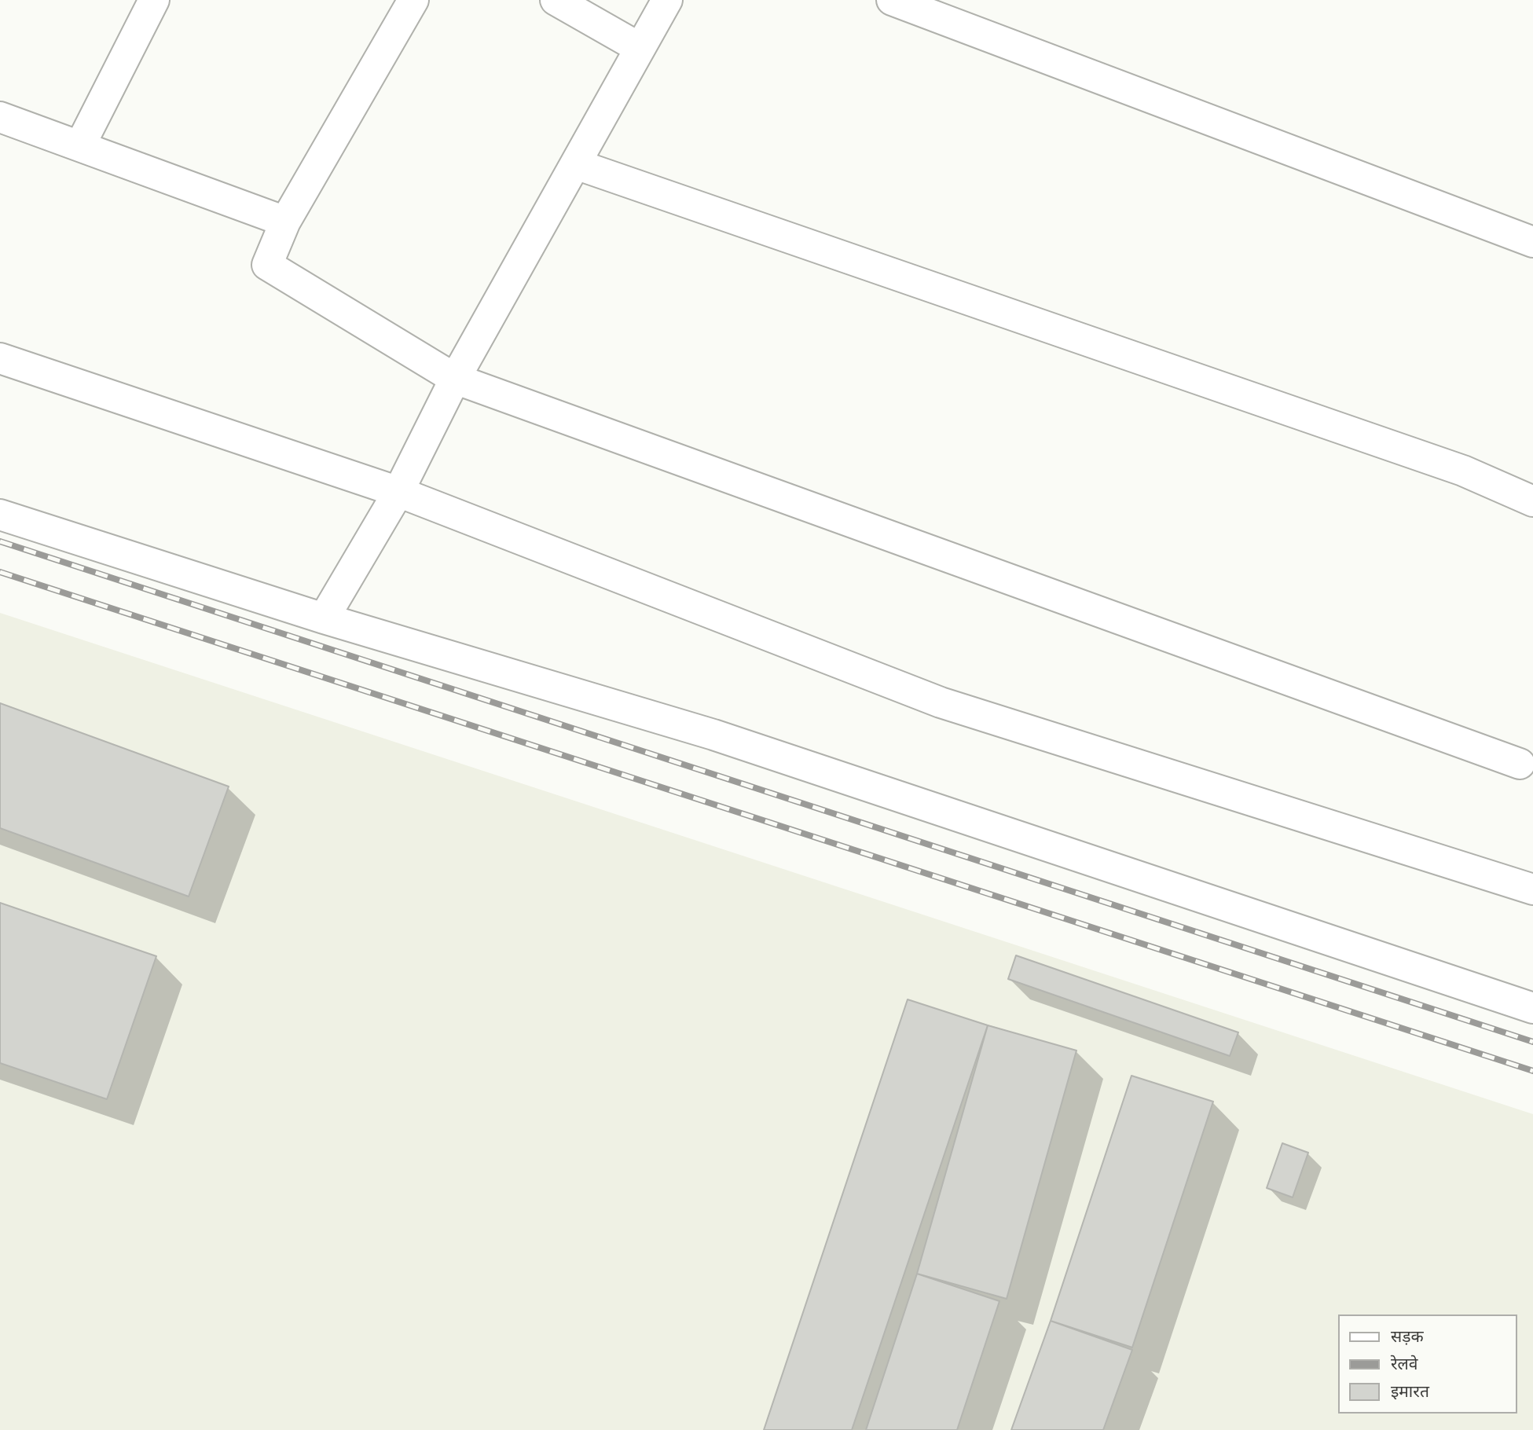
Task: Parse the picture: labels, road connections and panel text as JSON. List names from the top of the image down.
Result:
{
  "legend": ["सड़क", "रेलवे", "इमारत"]
}
